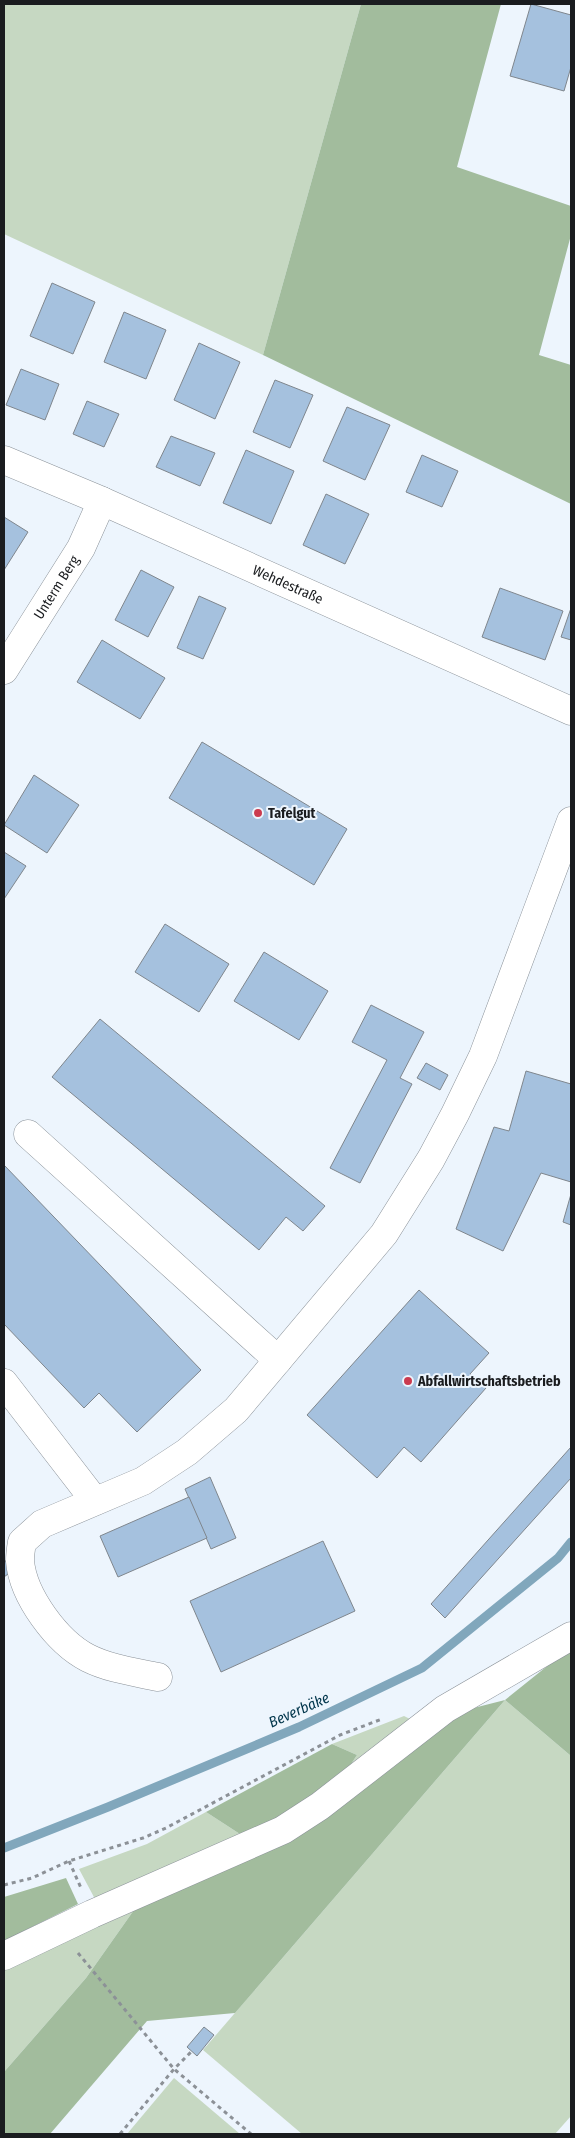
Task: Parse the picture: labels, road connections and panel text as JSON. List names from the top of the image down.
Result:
{
  "streets": {
    "street": ["Wehdestraße", "Unterm Berg"]
  },
  "crossings": [
    ["Wehdestraße", "Unterm Berg"]
  ],
  "water": ["Beverbäke"],
  "places": ["Tafelgut", "Abfallwirtschaftsbetrieb"]
}
